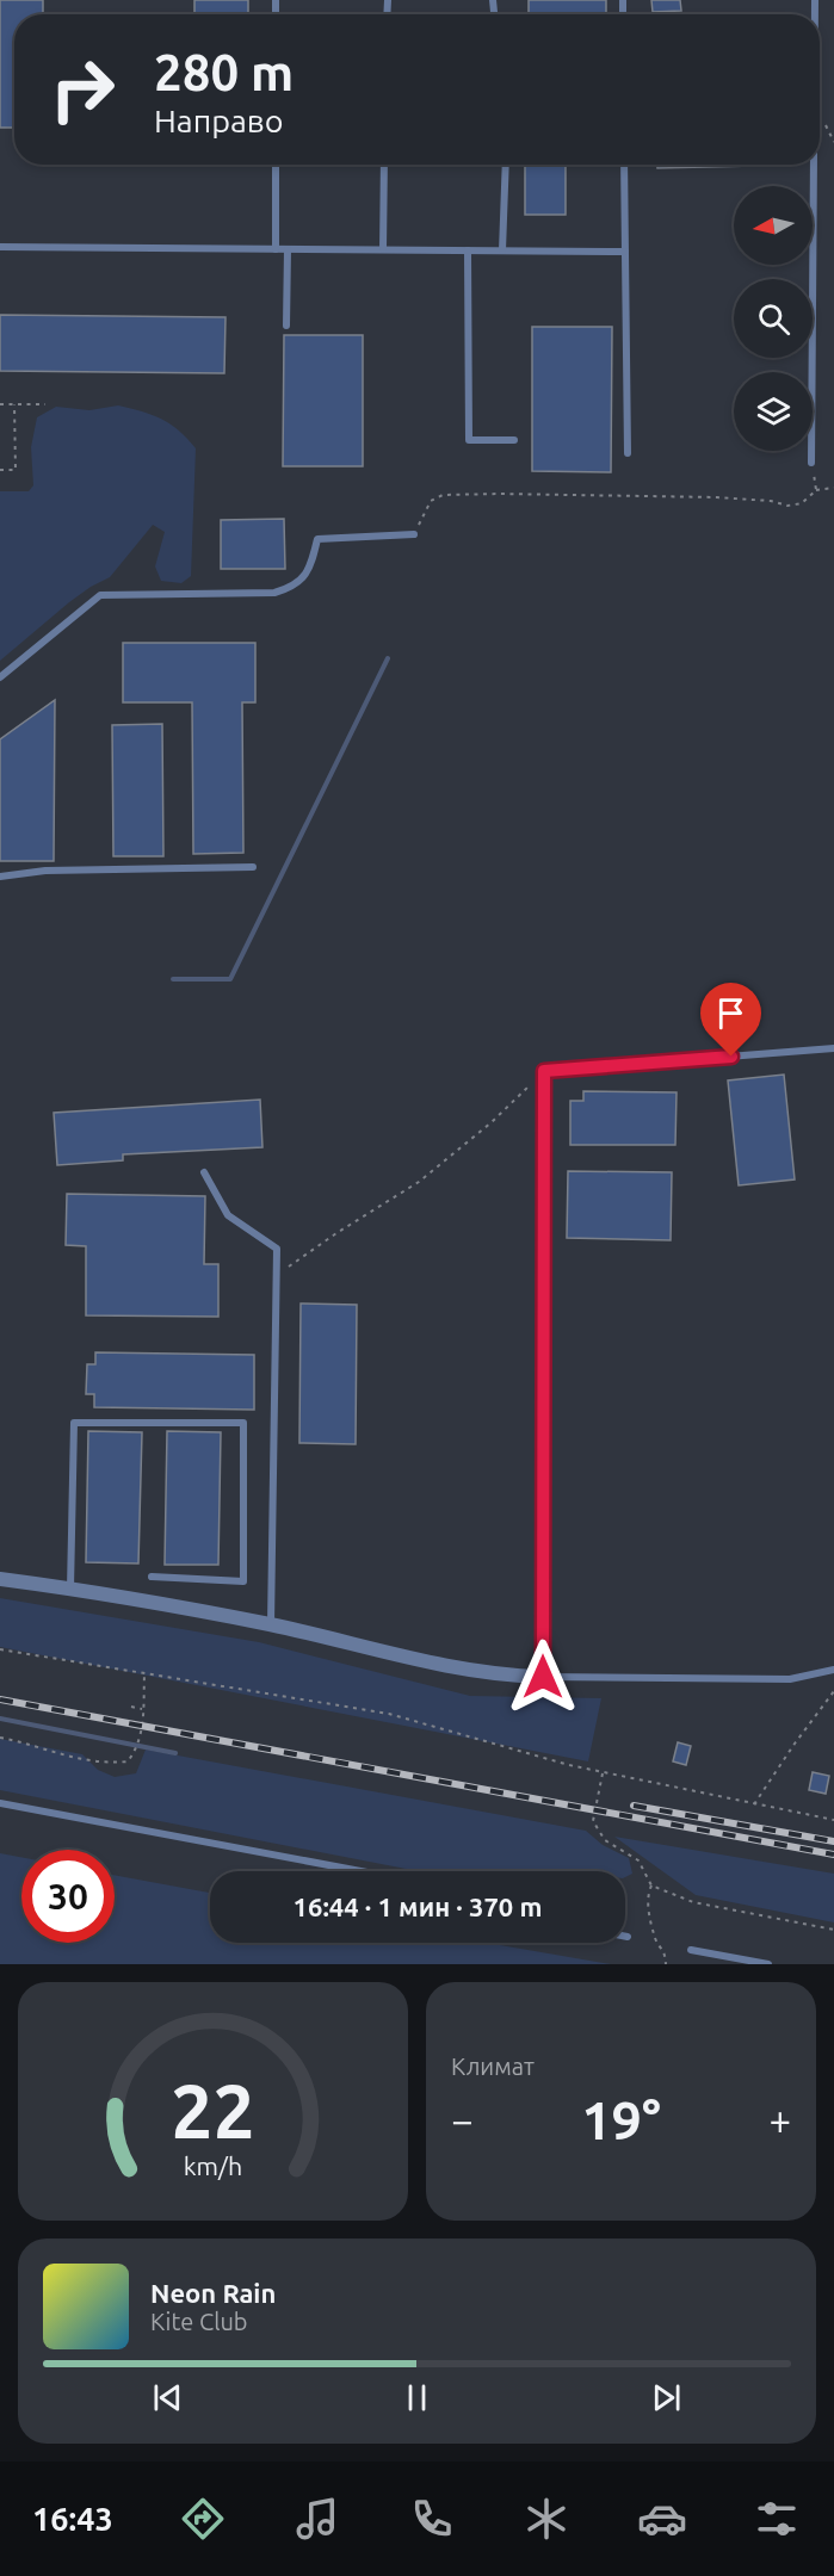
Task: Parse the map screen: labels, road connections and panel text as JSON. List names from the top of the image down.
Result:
{
  "north": "left",
  "page": {
    "turn": ["280 m", "Направо"],
    "limit": "30",
    "trip": "16:44 · 1 мин · 370 m",
    "tile": "Климат",
    "heat": ["−", "19°", "+"],
    "song": ["Neon Rain", "Kite Club"],
    "tabs": "16:43",
    "gauge": ["22", "km/h"]
  }
}
